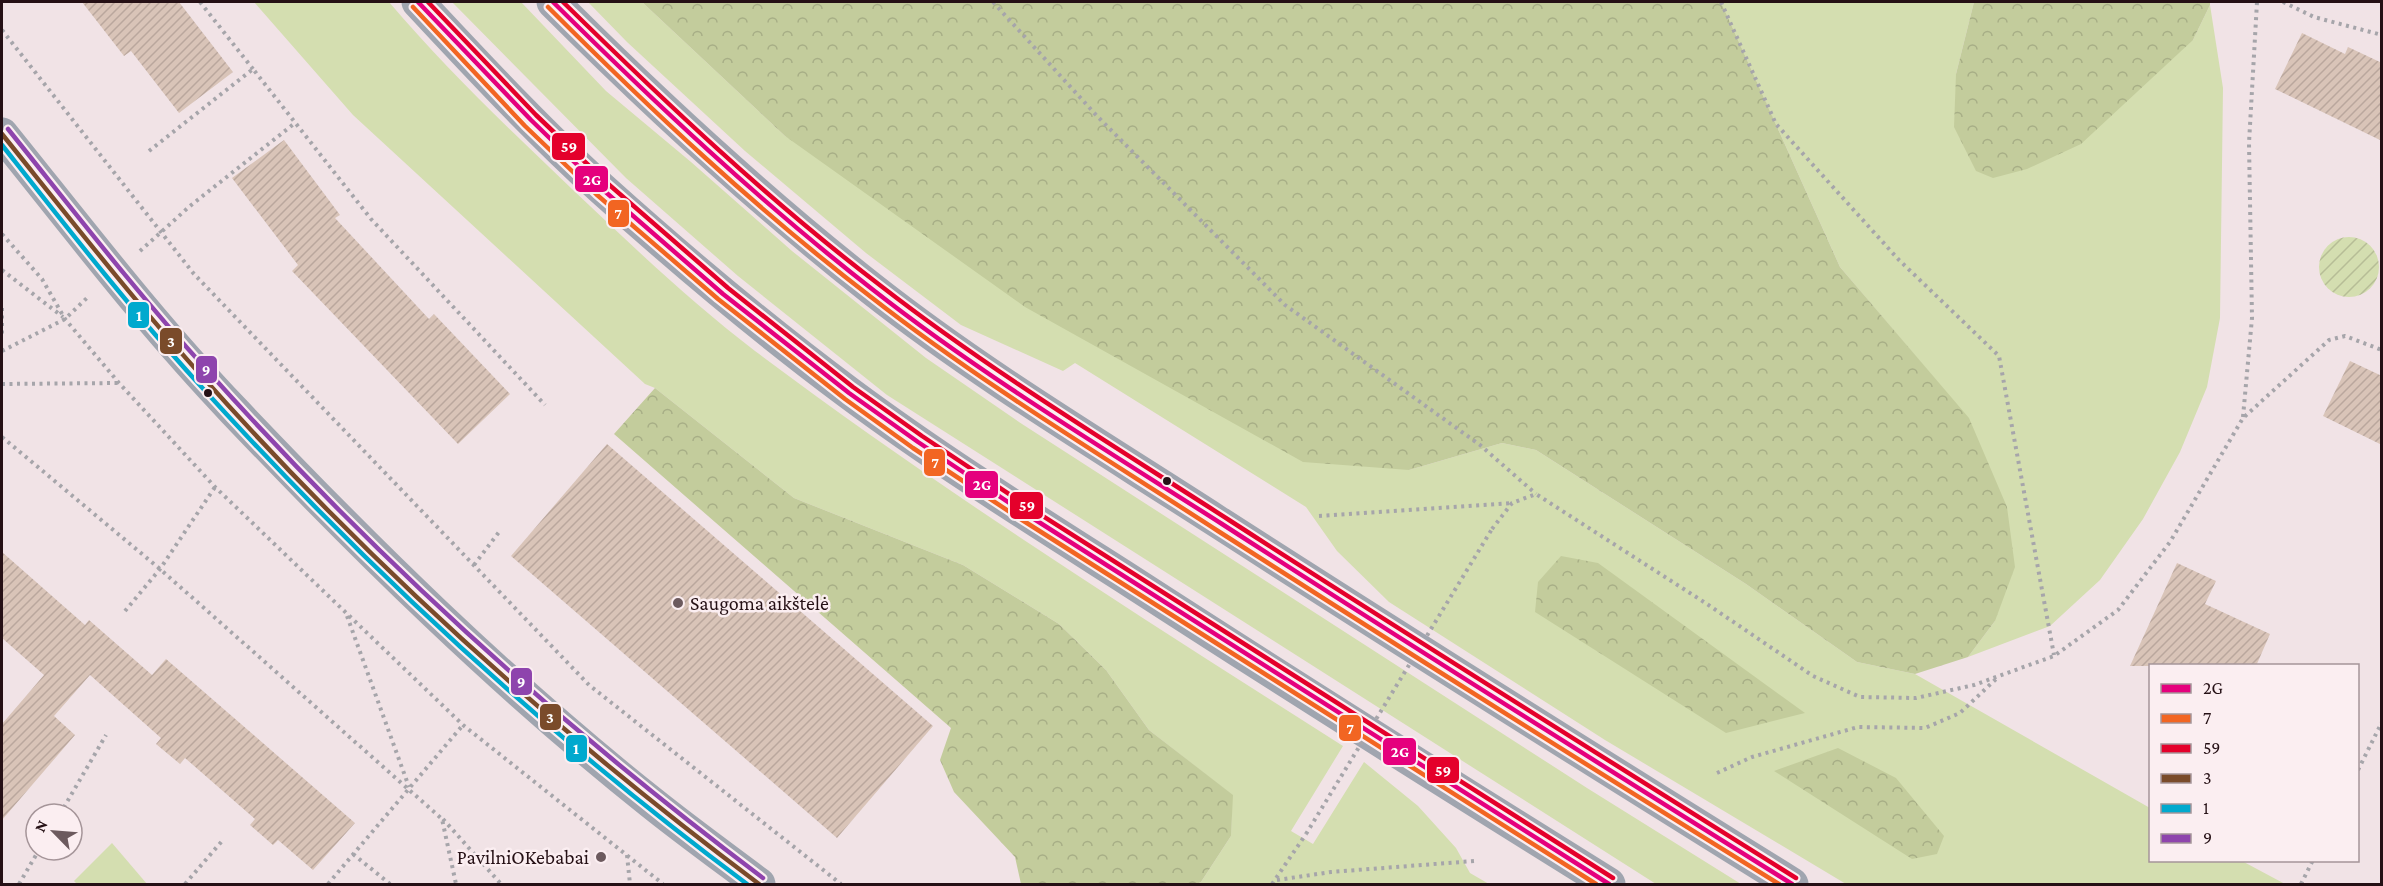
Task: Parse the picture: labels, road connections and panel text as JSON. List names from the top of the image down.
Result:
{
  "places": ["Saugoma aikštelė", "PavilniOKebabai"],
  "lines": [
    "transit line 2G",
    "transit line 59",
    "transit line 7",
    "transit line 9",
    "transit line 3",
    "transit line 1"
  ],
  "legend": [
    "2G",
    "7",
    "59",
    "3",
    "1",
    "9"
  ],
  "north": "top left"
}
